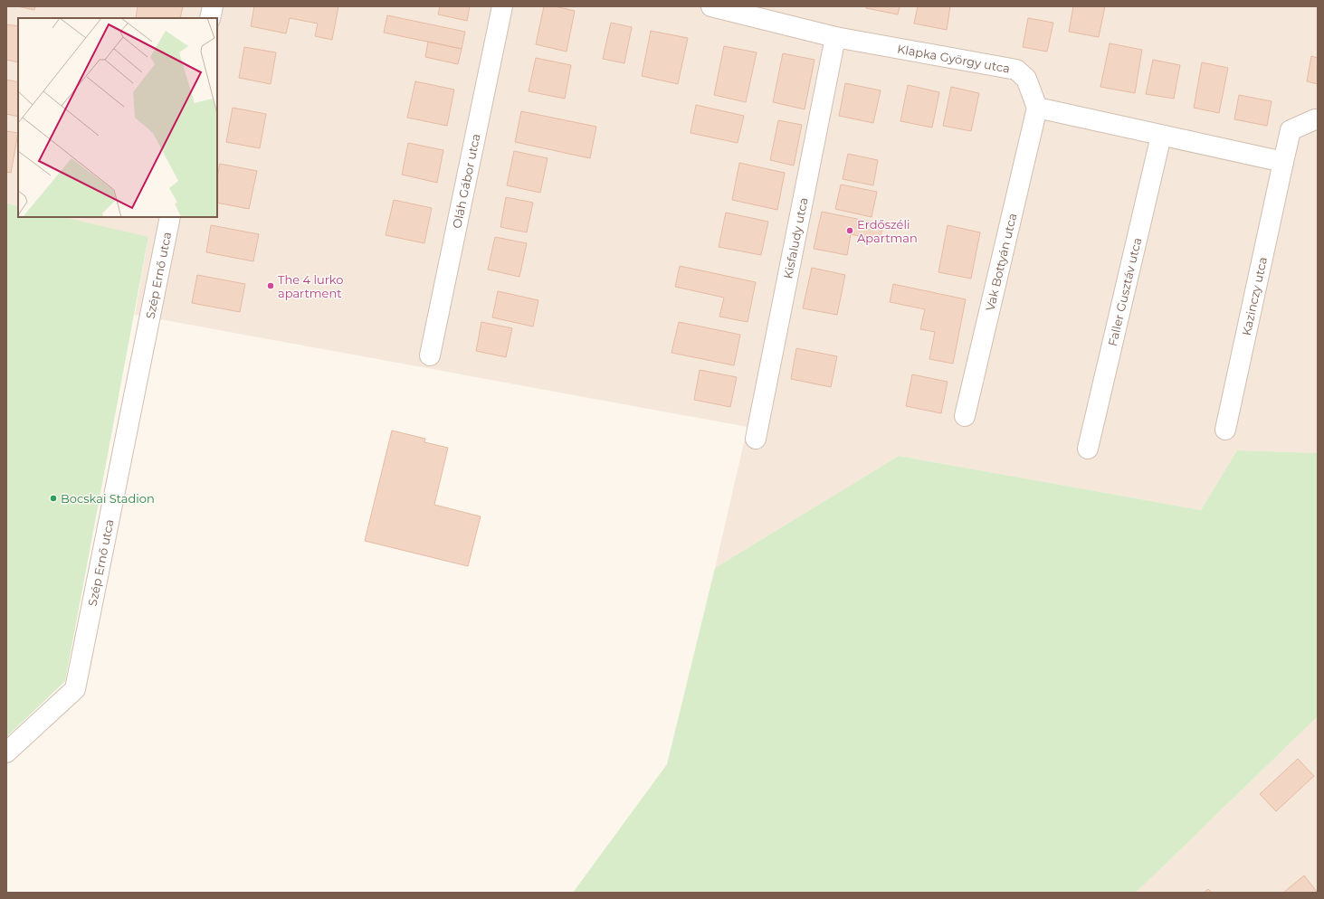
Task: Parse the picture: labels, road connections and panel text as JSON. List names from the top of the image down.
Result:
{
  "streets": {
    "street": [
      "Klapka György utca",
      "Oláh Gábor utca",
      "Kisfaludy utca",
      "Vak Bottyán utca",
      "Szép Ernő utca",
      "Faller Gusztáv utca",
      "Kazinczy utca"
    ]
  },
  "crossings": [
    ["Klapka György utca", "Kisfaludy utca"],
    ["Klapka György utca", "Vak Bottyán utca"]
  ],
  "places": ["Erdőszéli Apartman", "The 4 lurko apartment", "Bocskai Stadion"]
}
